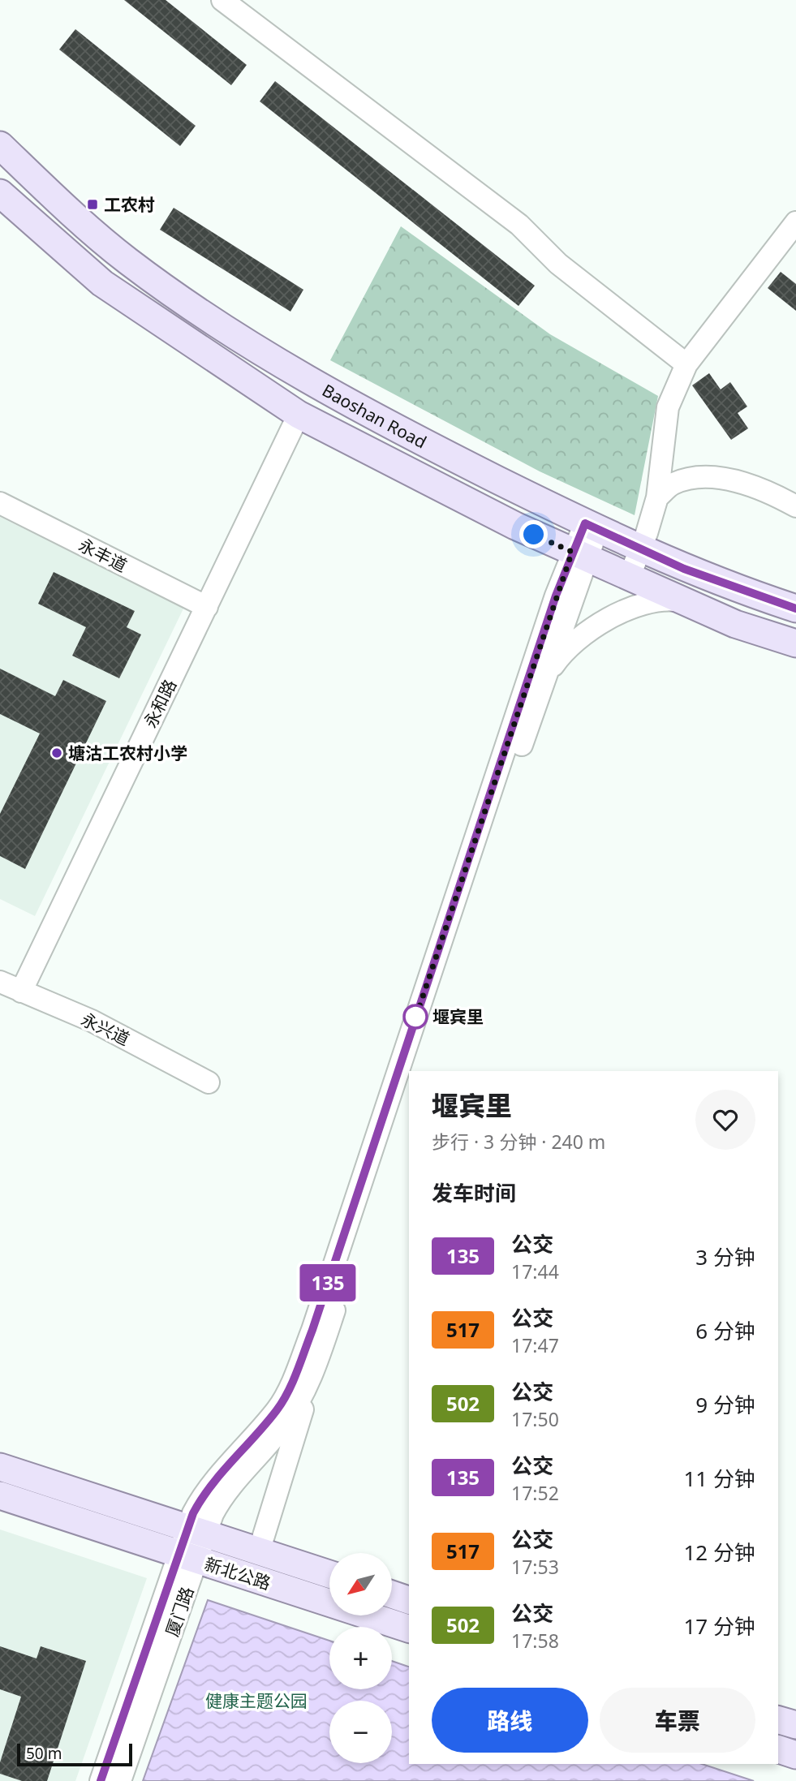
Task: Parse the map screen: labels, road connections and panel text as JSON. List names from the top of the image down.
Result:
{
  "streets": {
    "main road": ["Baoshan Road", "新北公路"],
    "street": [
      "永丰道",
      "永和路",
      "永兴道",
      "厦门路"
    ]
  },
  "crossings": [
    ["Baoshan Road", "永和路"],
    ["Baoshan Road", "厦门路"],
    ["永丰道", "永和路"],
    ["永和路", "永兴道"],
    ["新北公路", "厦门路"]
  ],
  "parks": ["健康主题公园"],
  "places": {
    "transit": ["工农村"],
    "other": ["塘沽工农村小学", "堰宾里"]
  },
  "lines": ["bus line 135"],
  "scale_bar": "50 m",
  "north": "bottom left",
  "page": {
    "on_map": "135",
    "heading": [
      ["堰宾里", "步行 · 3 分钟 · 240 m"],
      "发车时间"
    ],
    "list": [
      {
        "mark": "135",
        "name": "公交",
        "note": "17:44",
        "value": "3 分钟"
      },
      {
        "mark": "517",
        "name": "公交",
        "note": "17:47",
        "value": "6 分钟"
      },
      {
        "mark": "502",
        "name": "公交",
        "note": "17:50",
        "value": "9 分钟"
      },
      {
        "mark": "135",
        "name": "公交",
        "note": "17:52",
        "value": "11 分钟"
      },
      {
        "mark": "517",
        "name": "公交",
        "note": "17:53",
        "value": "12 分钟"
      },
      {
        "mark": "502",
        "name": "公交",
        "note": "17:58",
        "value": "17 分钟"
      }
    ],
    "map_buttons": ["+", "−"],
    "buttons": ["路线", "车票"],
    "scale": "50 m"
  }
}
